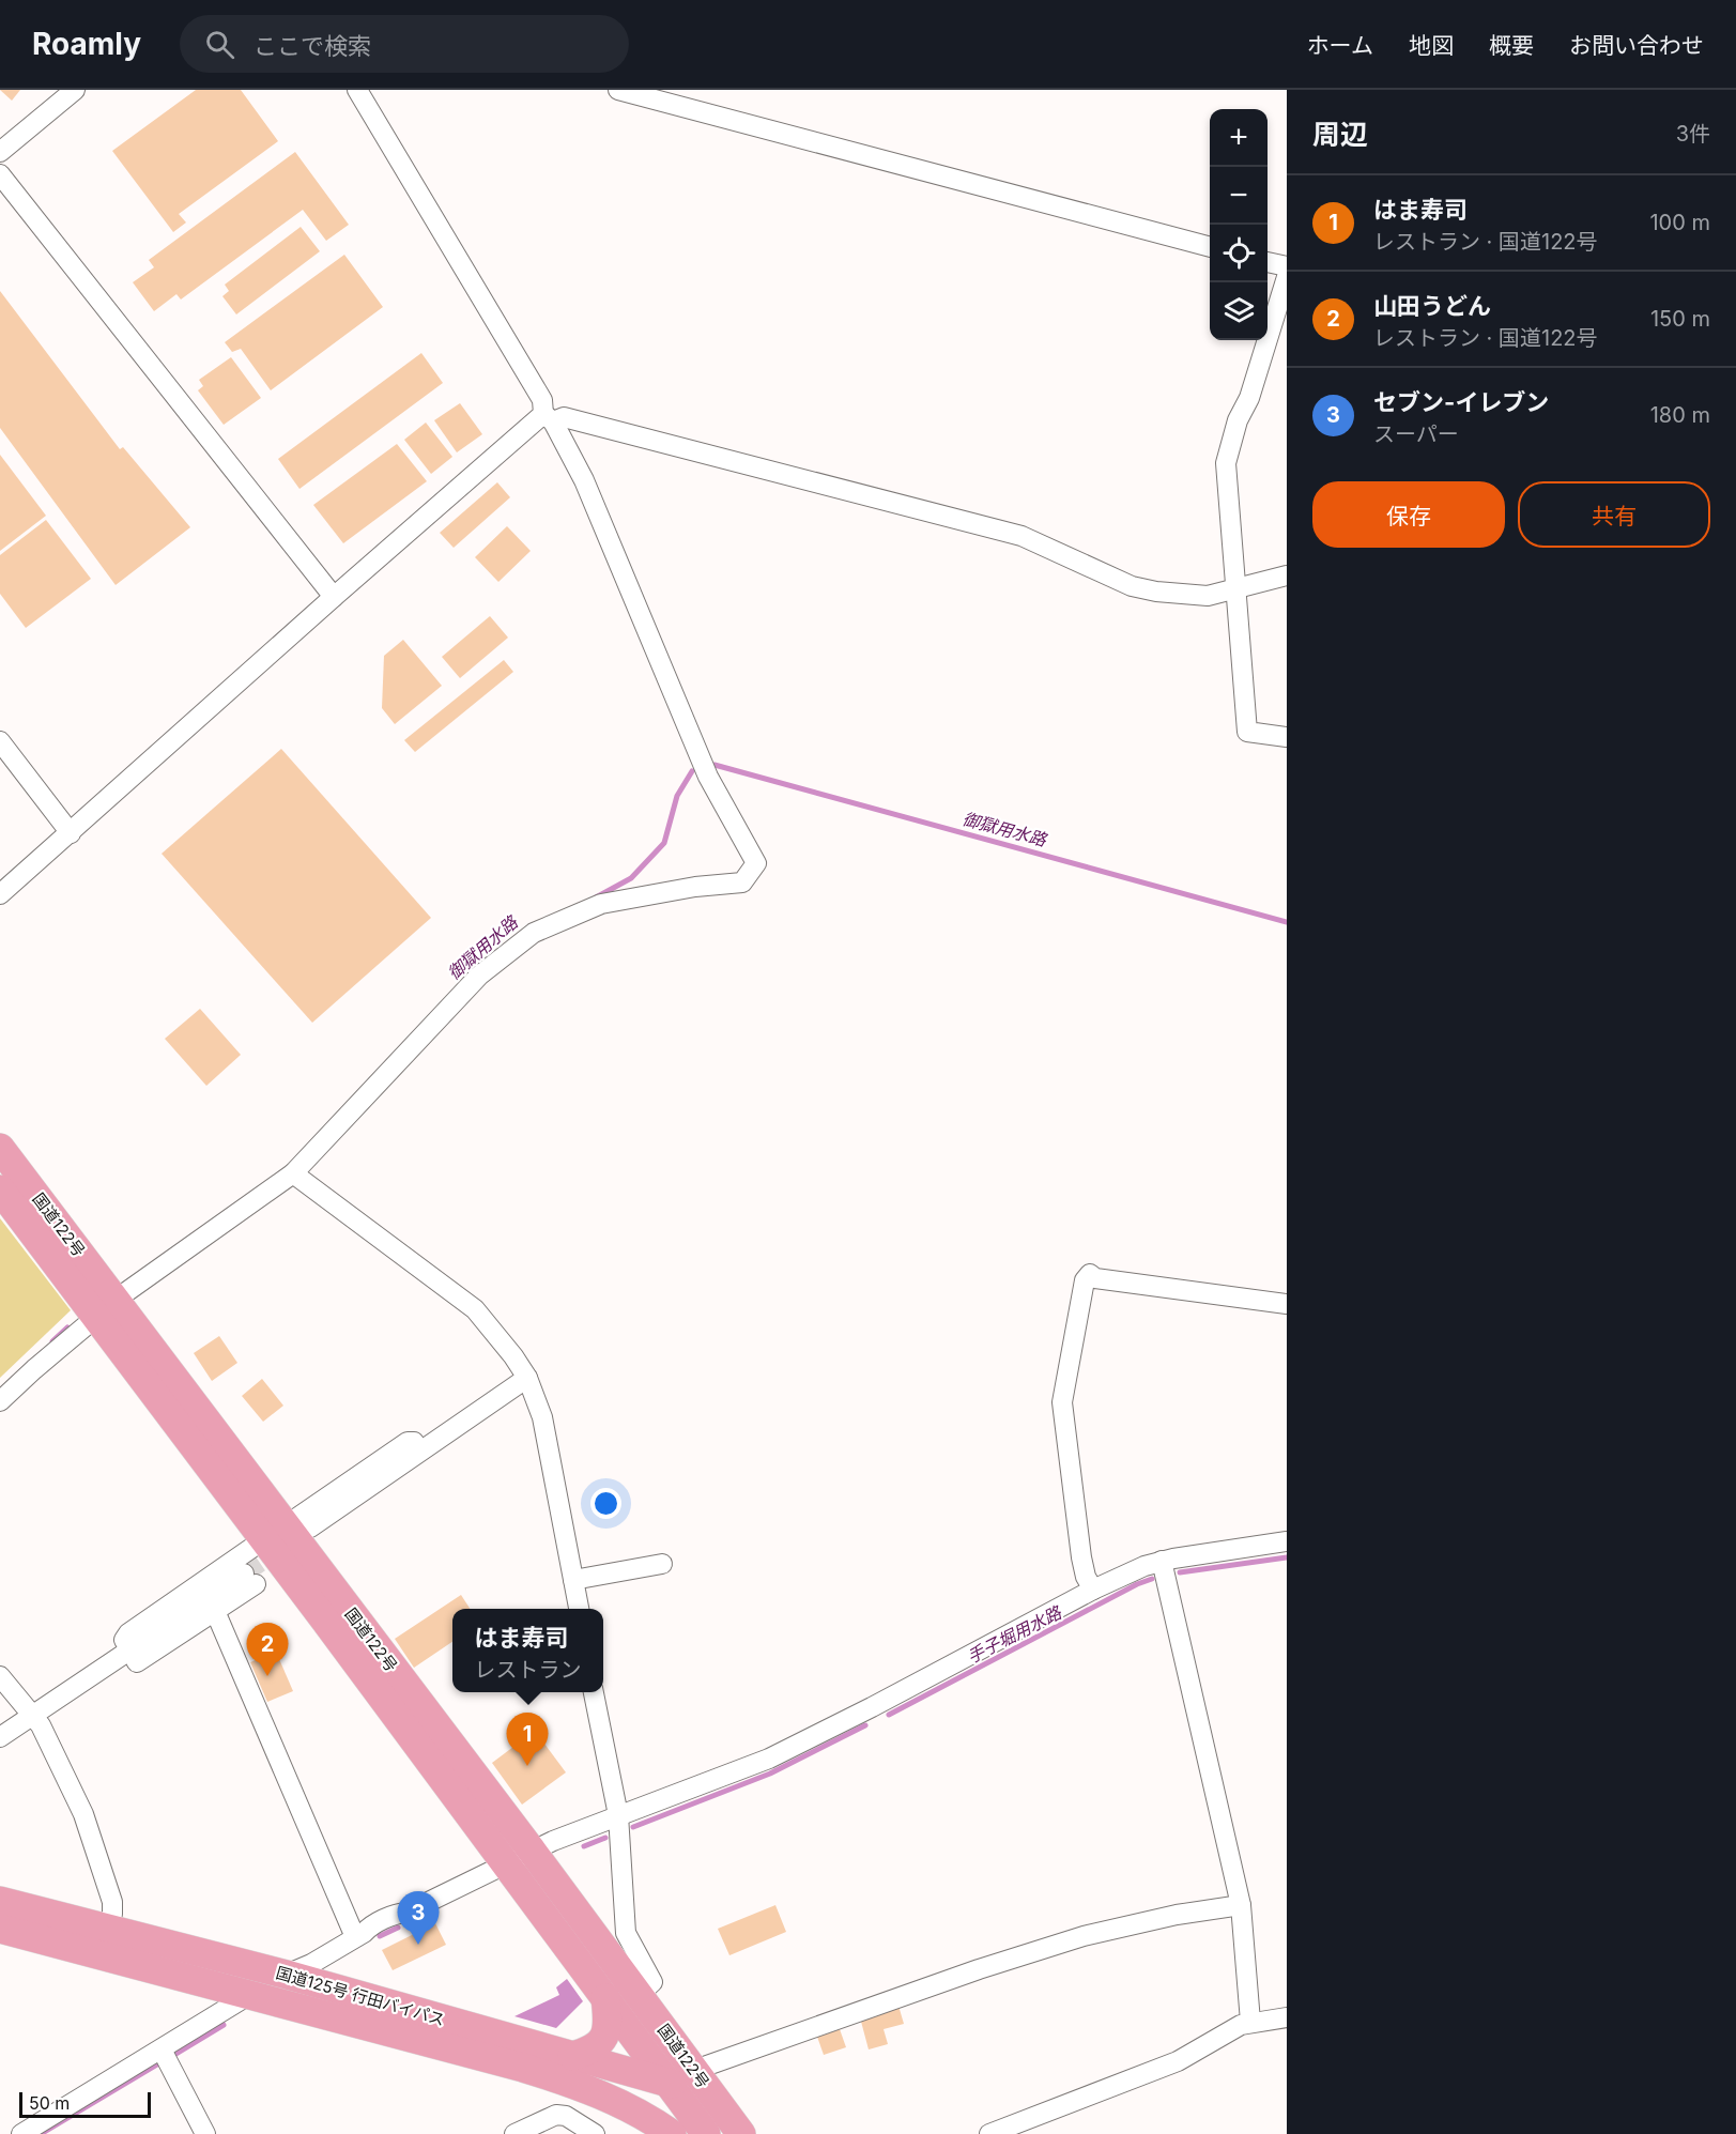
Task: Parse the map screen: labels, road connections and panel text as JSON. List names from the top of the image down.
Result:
{
  "streets": {
    "highway": ["国道122号", "国道125号 行田バイパス"]
  },
  "crossings": [
    ["国道122号", "国道125号 行田バイパス"]
  ],
  "water": ["御獄用水路", "手子堀用水路"],
  "scale_bar": "50 m",
  "page": {
    "header": "Roamly",
    "search": "ここで検索",
    "nav": [
      "ホーム",
      "地図",
      "概要",
      "お問い合わせ"
    ],
    "heading": ["周辺", "3件"],
    "map_buttons": ["+", "−"],
    "list": [
      {
        "mark": "1",
        "name": "はま寿司",
        "note": "レストラン · 国道122号",
        "value": "100 m"
      },
      {
        "mark": "2",
        "name": "山田うどん",
        "note": "レストラン · 国道122号",
        "value": "150 m"
      },
      {
        "mark": "3",
        "name": "セブン-イレブン",
        "note": "スーパー",
        "value": "180 m"
      }
    ],
    "buttons": ["保存", "共有"],
    "popup": ["はま寿司", "レストラン"],
    "pins": ["2", "1", "3"],
    "scale": "50 m"
  }
}
